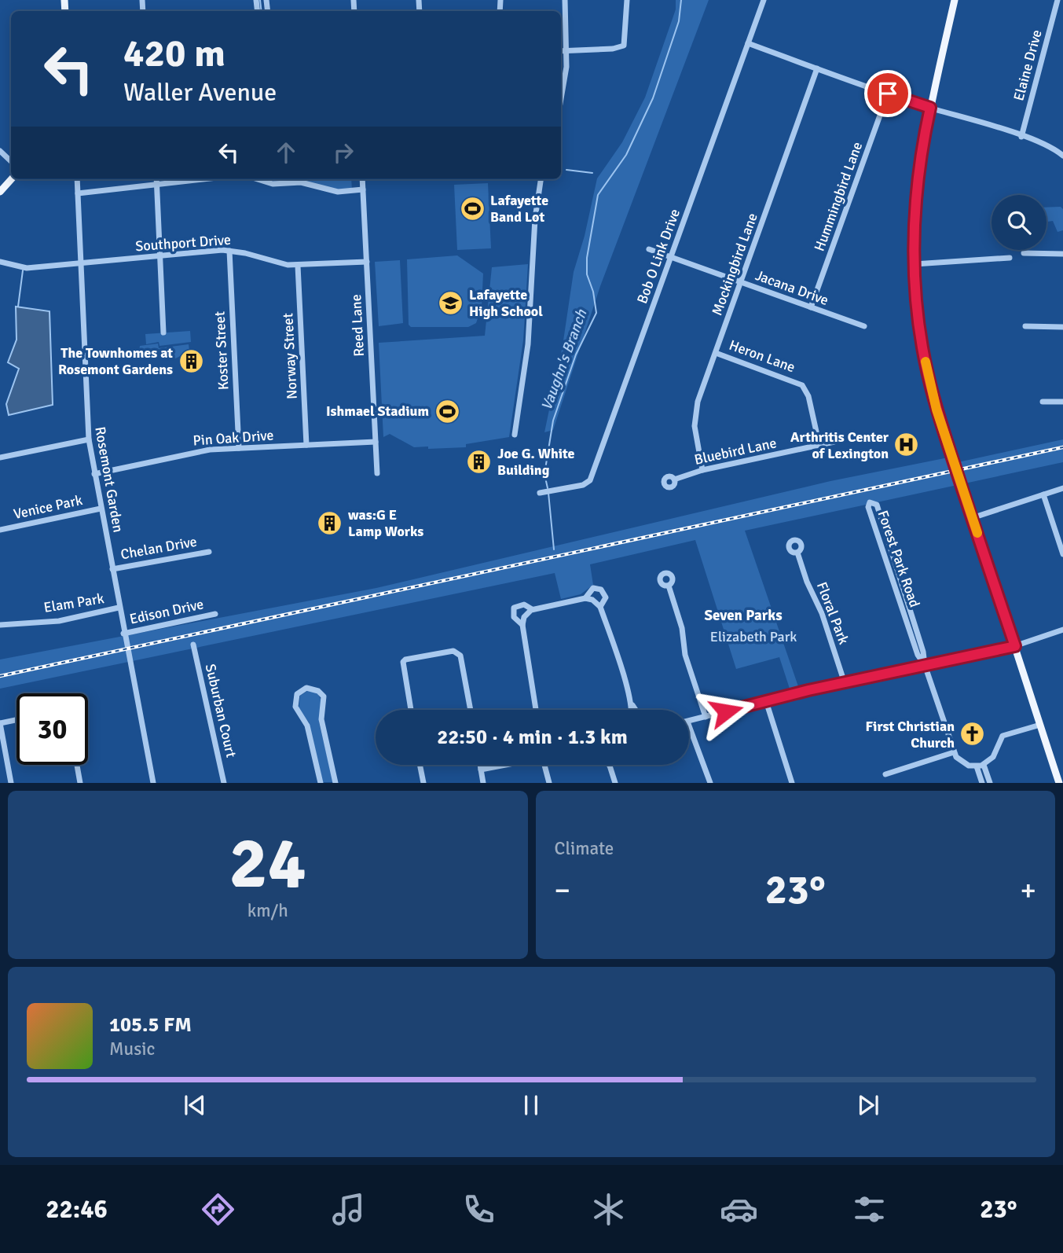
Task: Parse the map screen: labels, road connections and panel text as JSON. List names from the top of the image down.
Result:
{
  "streets": {
    "street": [
      "Elaine Drive",
      "Hummingbird Lane",
      "Southport Drive",
      "Bob O Link Drive",
      "Mockingbird Lane",
      "Jacana Drive",
      "Reed Lane",
      "Koster Street",
      "Norway Street",
      "Heron Lane",
      "Pin Oak Drive",
      "Bluebird Lane",
      "Rosemont Garden",
      "Venice Park",
      "Chelan Drive",
      "Forest Park Road",
      "Elam Park",
      "Edison Drive",
      "Floral Park",
      "Suburban Court"
    ]
  },
  "crossings": [
    ["Hummingbird Lane", "Jacana Drive"],
    ["Southport Drive", "Reed Lane"],
    ["Southport Drive", "Koster Street"],
    ["Southport Drive", "Norway Street"],
    ["Southport Drive", "Rosemont Garden"],
    ["Bob O Link Drive", "Jacana Drive"],
    ["Mockingbird Lane", "Jacana Drive"],
    ["Mockingbird Lane", "Heron Lane"],
    ["Mockingbird Lane", "Bluebird Lane"],
    ["Reed Lane", "Pin Oak Drive"],
    ["Koster Street", "Pin Oak Drive"],
    ["Norway Street", "Pin Oak Drive"],
    ["Heron Lane", "Bluebird Lane"],
    ["Pin Oak Drive", "Rosemont Garden"],
    ["Rosemont Garden", "Venice Park"],
    ["Rosemont Garden", "Chelan Drive"],
    ["Rosemont Garden", "Elam Park"],
    ["Rosemont Garden", "Edison Drive"]
  ],
  "districts": ["Seven Parks"],
  "water": ["Vaughn's Branch"],
  "parks": ["Elizabeth Park"],
  "places": {
    "sports": ["Lafayette Band Lot", "Ishmael Stadium"],
    "school or university": ["Lafayette High School"],
    "building": ["The Townhomes at Rosemont Gardens", "Joe G. White Building", "was:G E Lamp Works"],
    "hospital": ["Arthritis Center of Lexington"],
    "church": ["First Christian Church"]
  },
  "page": {
    "turn": ["420 m", "Waller Avenue"],
    "limit": "30",
    "trip": "22:50 · 4 min · 1.3 km",
    "tile": [
      ["24", "km/h"],
      "Climate"
    ],
    "heat": ["−", "23°", "+"],
    "song": ["105.5 FM", "Music"],
    "tabs": ["22:46", "23°"]
  }
}
